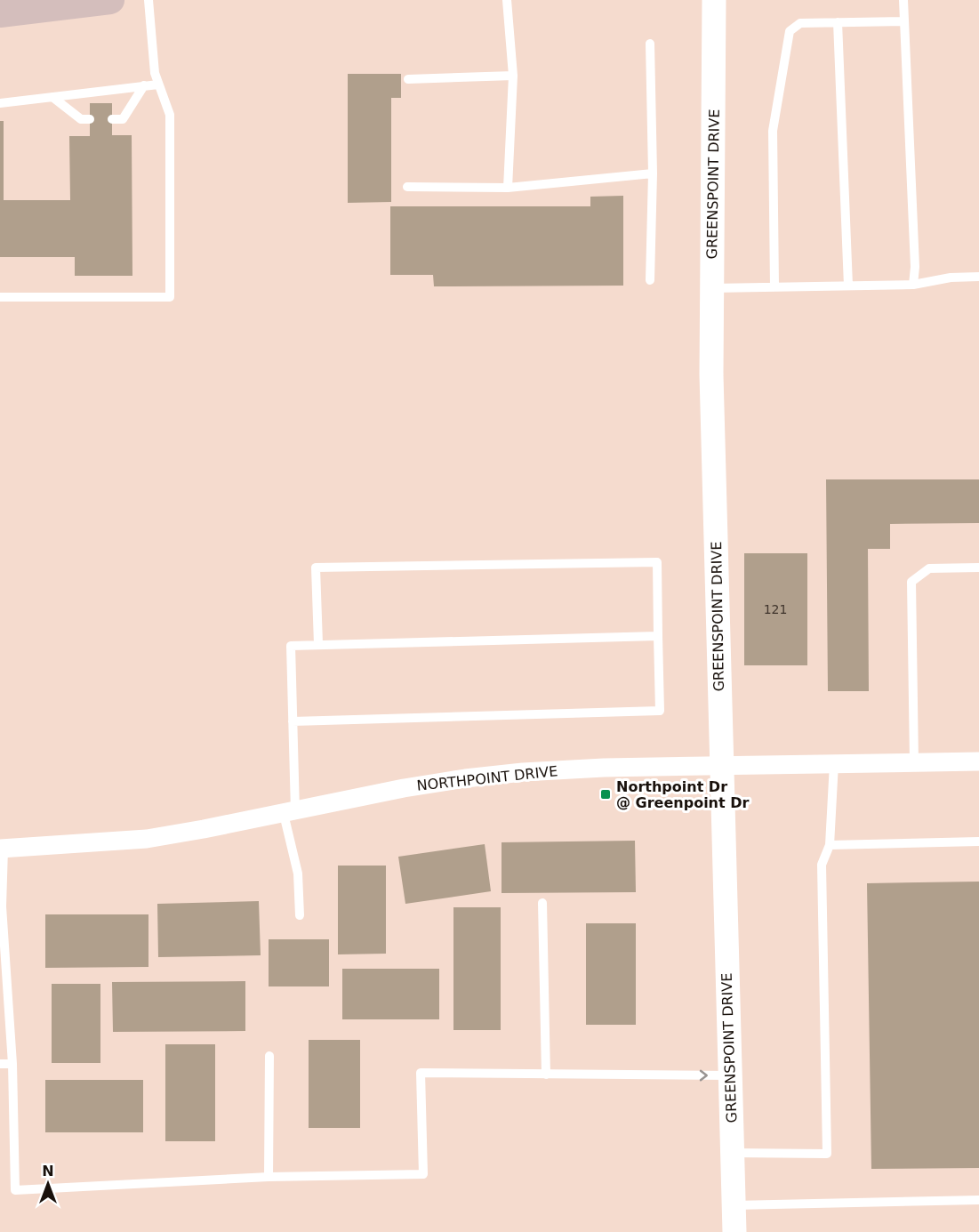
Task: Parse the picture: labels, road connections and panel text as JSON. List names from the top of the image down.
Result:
{
  "streets": {
    "street": ["GREENSPOINT DRIVE", "NORTHPOINT DRIVE"]
  },
  "crossings": [
    ["GREENSPOINT DRIVE", "NORTHPOINT DRIVE"]
  ],
  "places": {
    "transit": ["Northpoint Dr @ Greenpoint Dr"]
  },
  "house_numbers": ["121"],
  "north": "top"
}
